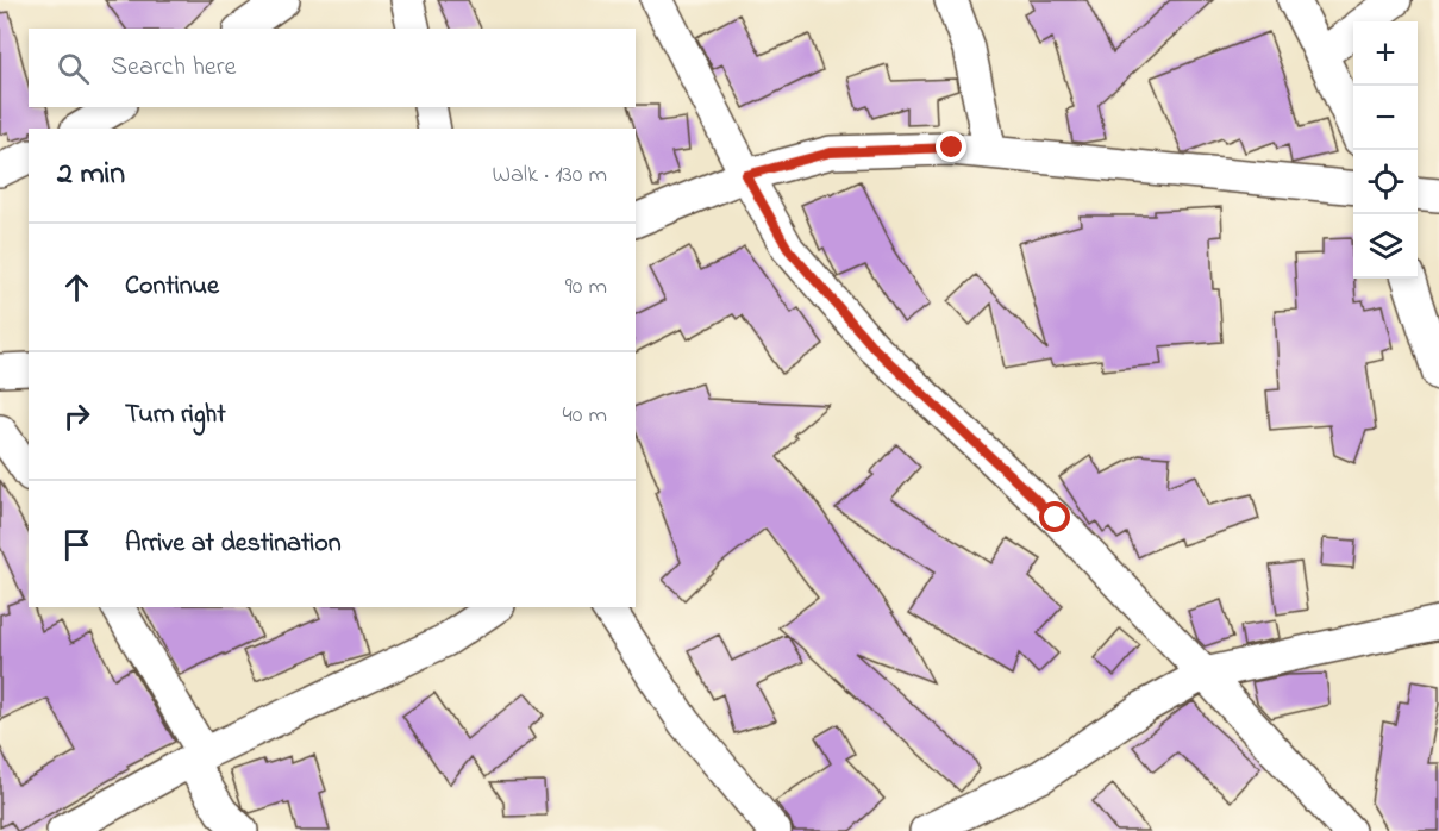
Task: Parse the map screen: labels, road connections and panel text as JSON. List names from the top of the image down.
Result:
{
  "page": {
    "map_buttons": ["+", "−"],
    "search": "Search here",
    "heading": ["2 min", "Walk · 130 m"],
    "list": [
      ["Continue", "90 m"],
      ["Turn right", "40 m"],
      "Arrive at destination"
    ]
  }
}
